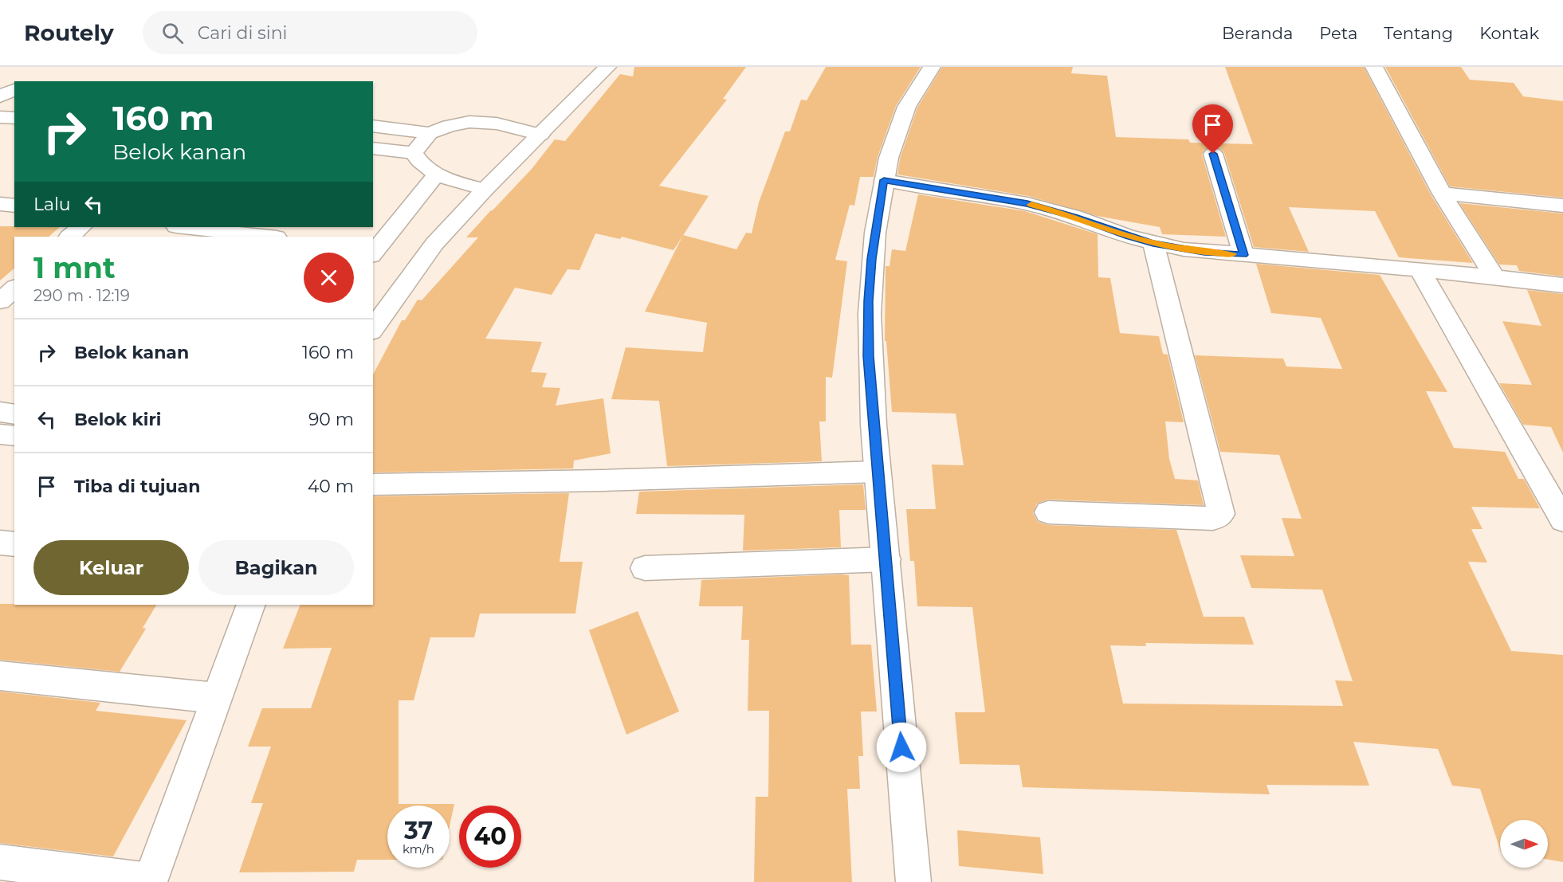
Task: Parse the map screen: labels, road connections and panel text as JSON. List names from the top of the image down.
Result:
{
  "north": "right",
  "page": {
    "header": "Routely",
    "search": "Cari di sini",
    "nav": [
      "Beranda",
      "Peta",
      "Tentang",
      "Kontak"
    ],
    "turn": ["160 m", "Belok kanan"],
    "then": "Lalu",
    "heading": ["1 mnt", "290 m · 12:19"],
    "list": [
      {
        "name": "Belok kanan",
        "value": "160 m"
      },
      {
        "name": "Belok kiri",
        "value": "90 m"
      },
      {
        "name": "Tiba di tujuan",
        "value": "40 m"
      }
    ],
    "buttons": ["Keluar", "Bagikan"],
    "speed": "37 km/h",
    "limit": "40"
  }
}
